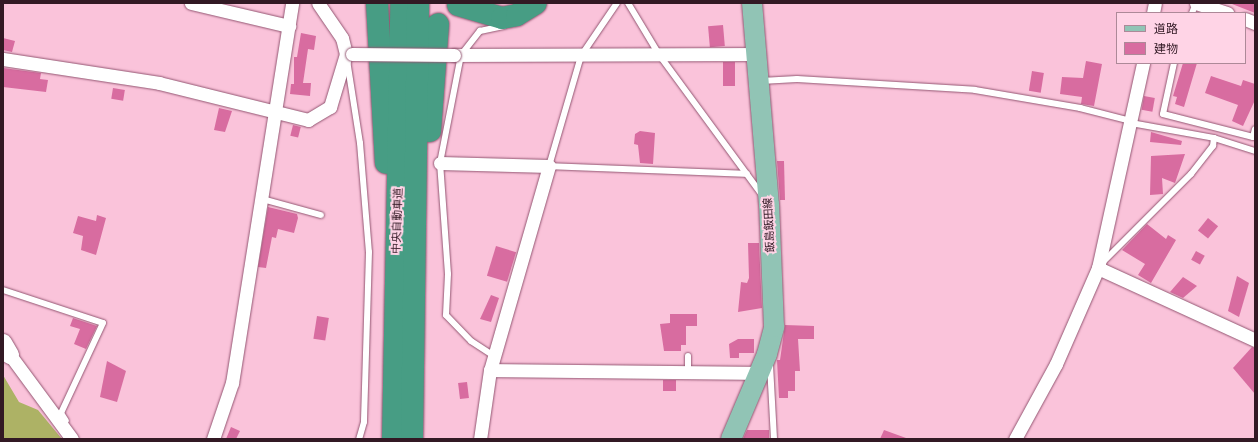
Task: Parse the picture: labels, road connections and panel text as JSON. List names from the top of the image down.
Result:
{
  "streets": {
    "highway": ["中央自動車道"],
    "main road": ["飯島飯田線"]
  },
  "legend": ["道路", "建物"]
}
